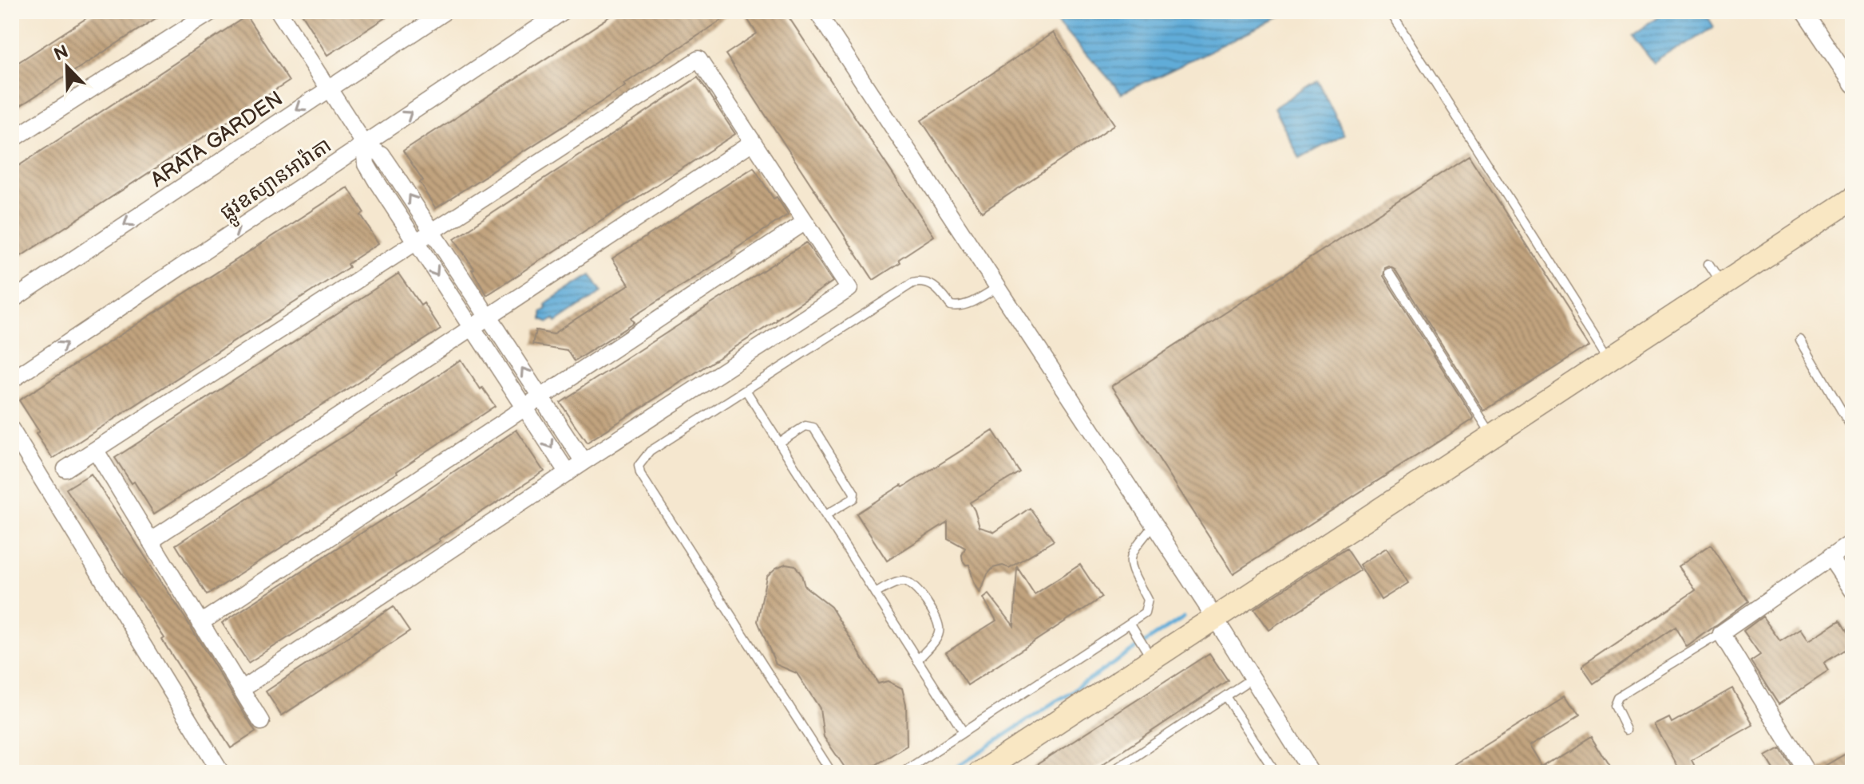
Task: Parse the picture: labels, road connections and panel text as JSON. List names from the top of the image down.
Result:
{
  "streets": {
    "street": ["ARATA GARDEN", "ផ្លូវឧស្យានអារ៉ាតា"]
  },
  "north": "top left"
}
